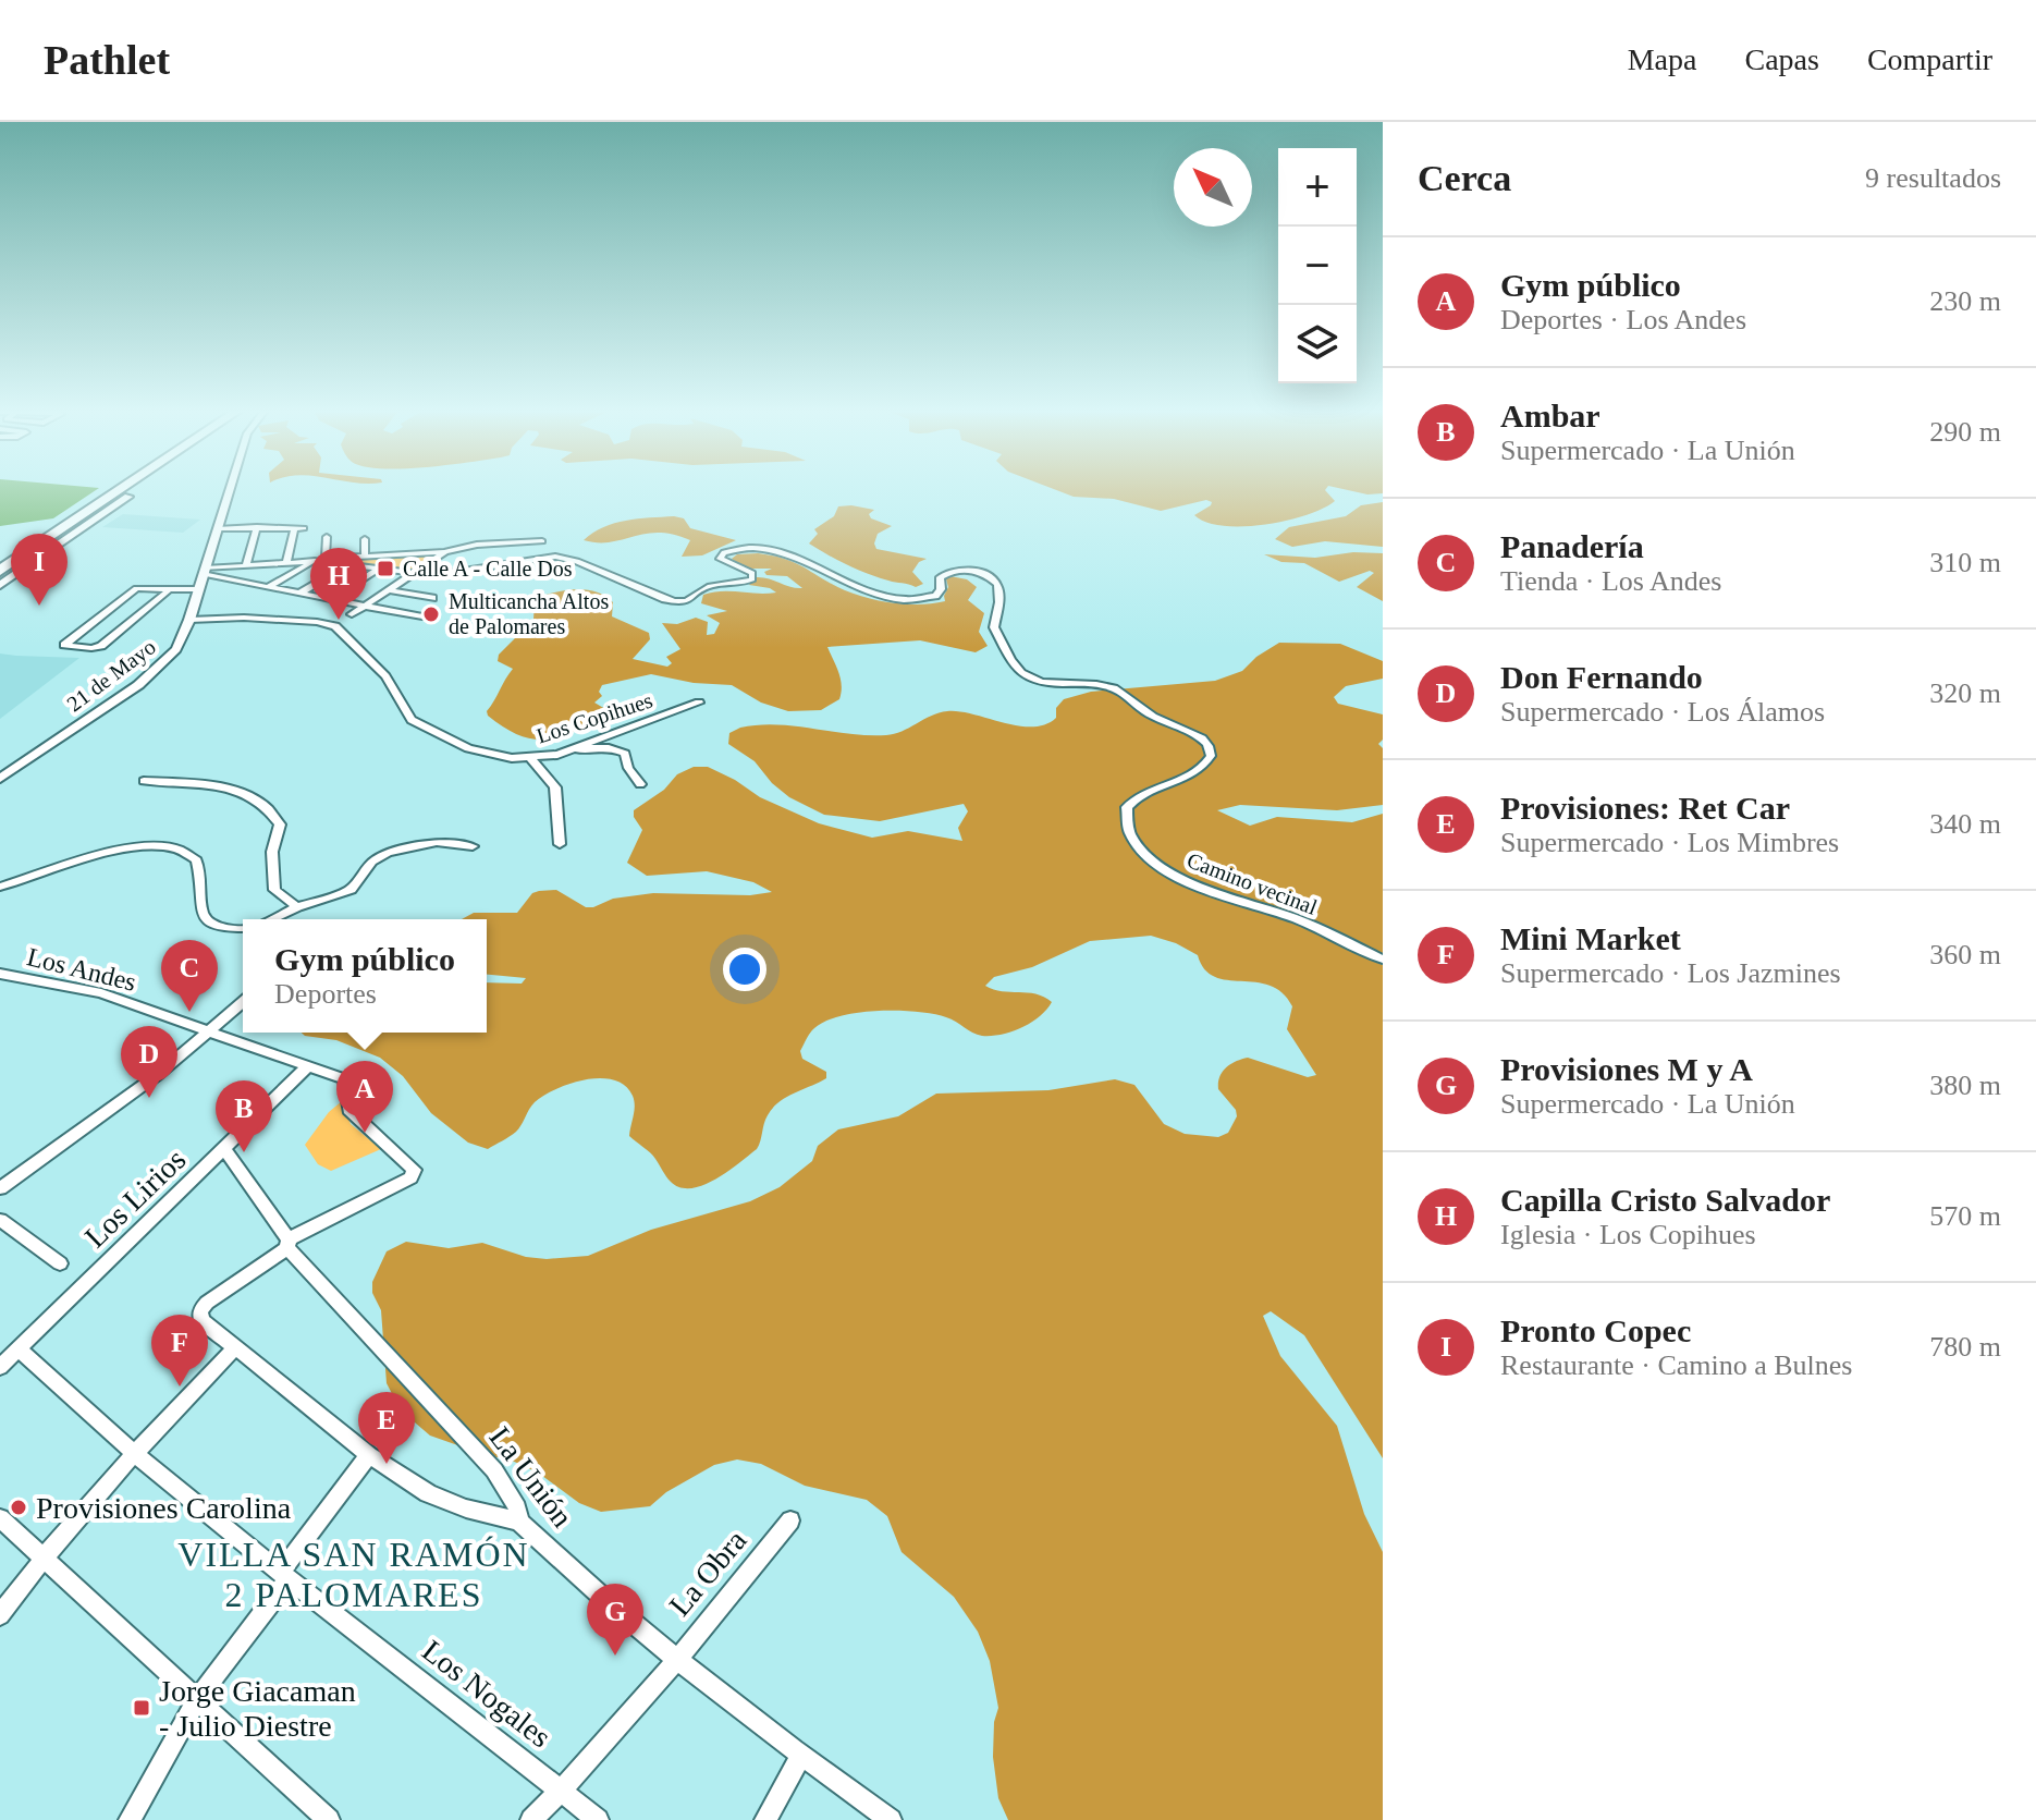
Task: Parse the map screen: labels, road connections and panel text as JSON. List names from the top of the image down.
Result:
{
  "streets": {
    "street": [
      "21 de Mayo",
      "Los Copihues",
      "Camino vecinal",
      "Los Andes",
      "Los Lirios",
      "La Unión",
      "La Obra",
      "Los Nogales"
    ]
  },
  "crossings": [
    ["21 de Mayo", "Los Copihues"],
    ["Los Andes", "Los Lirios"],
    ["Los Andes", "La Unión"],
    ["Los Lirios", "La Unión"],
    ["Los Lirios", "Los Nogales"],
    ["La Unión", "La Obra"],
    ["La Obra", "Los Nogales"]
  ],
  "districts": ["VILLA SAN RAMÓN 2 PALOMARES"],
  "places": {
    "transit": ["Calle A - Calle Dos", "Jorge Giacaman - Julio Diestre"],
    "other": ["Multicancha Altos de Palomares", "Provisiones Carolina"]
  },
  "north": "top left",
  "page": {
    "header": "Pathlet",
    "nav": ["Mapa", "Capas", "Compartir"],
    "heading": ["Cerca", "9 resultados"],
    "map_buttons": ["+", "−"],
    "list": [
      {
        "mark": "A",
        "name": "Gym público",
        "note": "Deportes · Los Andes",
        "value": "230 m"
      },
      {
        "mark": "B",
        "name": "Ambar",
        "note": "Supermercado · La Unión",
        "value": "290 m"
      },
      {
        "mark": "C",
        "name": "Panadería",
        "note": "Tienda · Los Andes",
        "value": "310 m"
      },
      {
        "mark": "D",
        "name": "Don Fernando",
        "note": "Supermercado · Los Álamos",
        "value": "320 m"
      },
      {
        "mark": "E",
        "name": "Provisiones: Ret Car",
        "note": "Supermercado · Los Mimbres",
        "value": "340 m"
      },
      {
        "mark": "F",
        "name": "Mini Market",
        "note": "Supermercado · Los Jazmines",
        "value": "360 m"
      },
      {
        "mark": "G",
        "name": "Provisiones M y A",
        "note": "Supermercado · La Unión",
        "value": "380 m"
      },
      {
        "mark": "H",
        "name": "Capilla Cristo Salvador",
        "note": "Iglesia · Los Copihues",
        "value": "570 m"
      },
      {
        "mark": "I",
        "name": "Pronto Copec",
        "note": "Restaurante · Camino a Bulnes",
        "value": "780 m"
      }
    ],
    "pins": [
      "I",
      "H",
      "C",
      "D",
      "A",
      "B",
      "F",
      "E",
      "G"
    ],
    "popup": ["Gym público", "Deportes"]
  }
}
